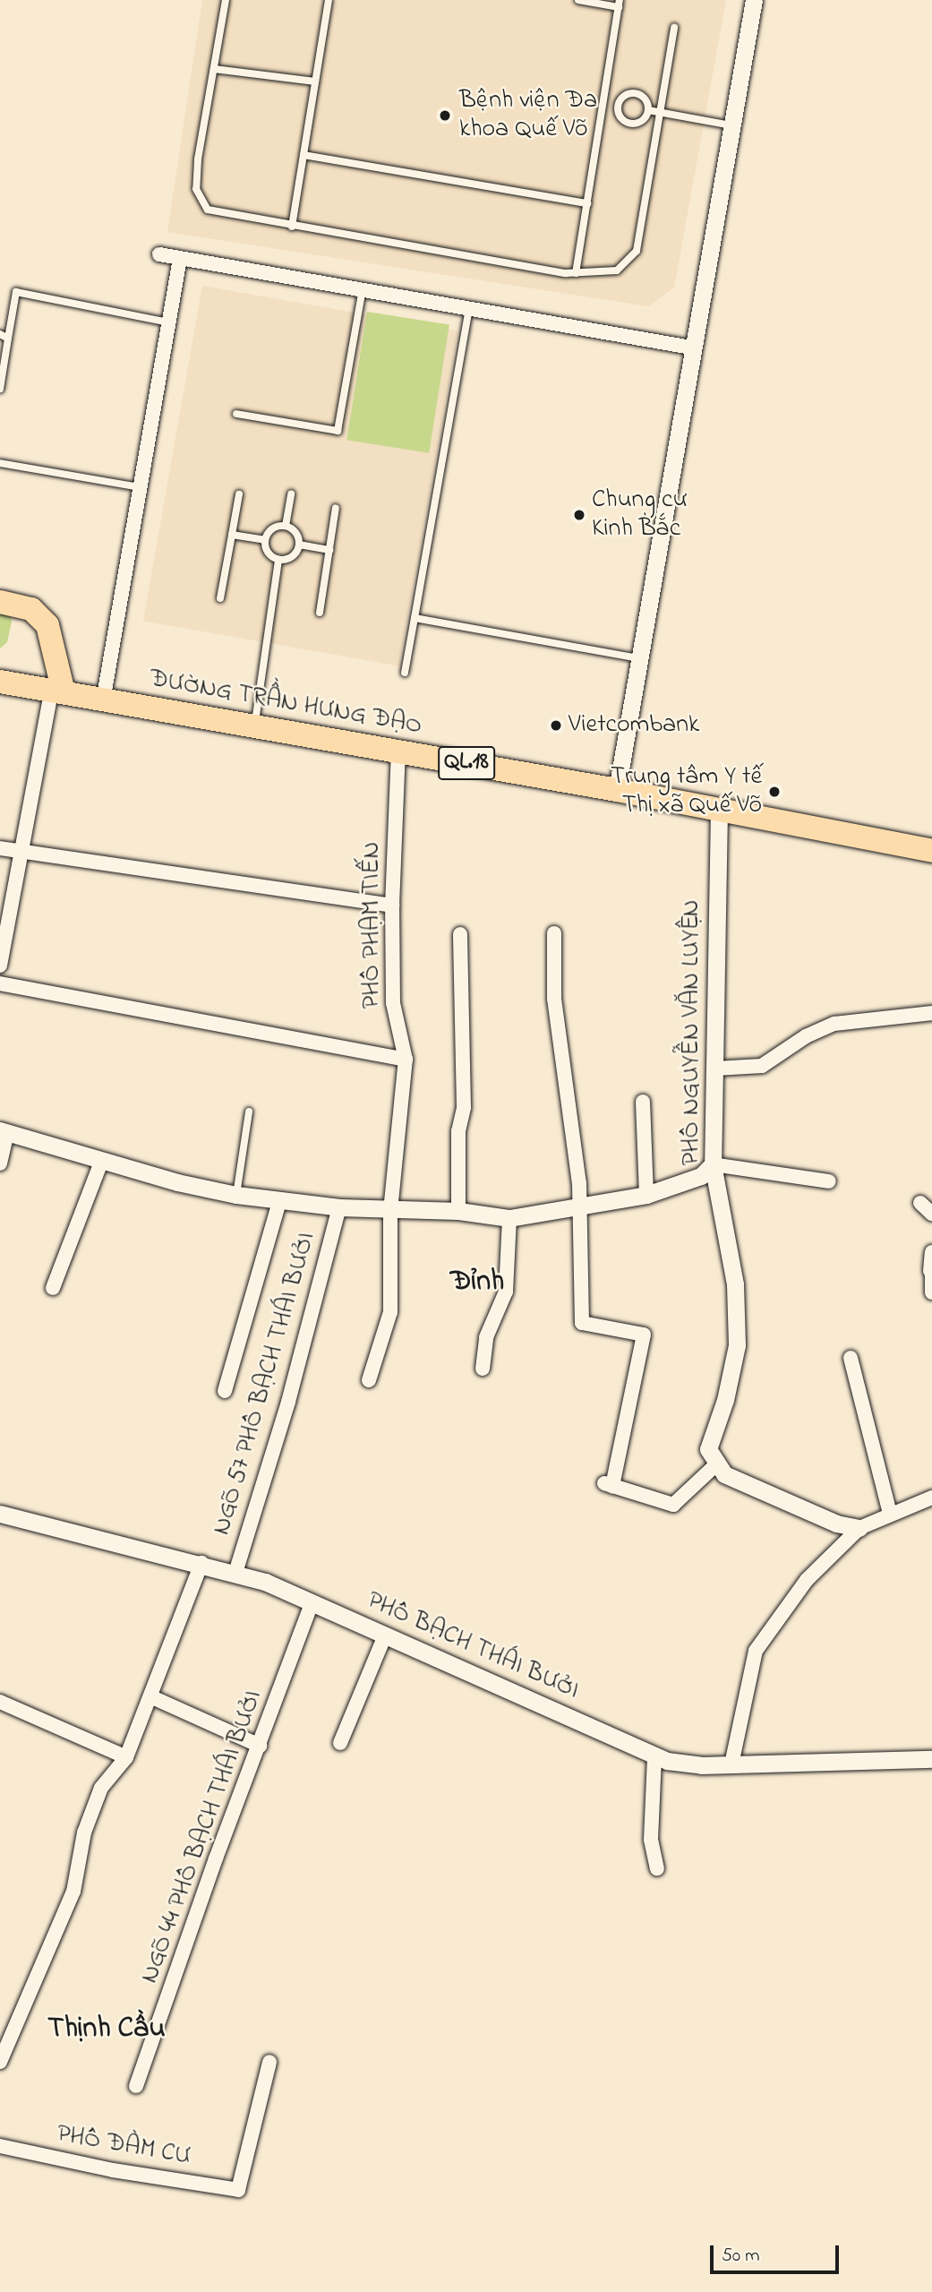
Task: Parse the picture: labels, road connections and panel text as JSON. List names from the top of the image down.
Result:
{
  "streets": {
    "highway": ["ĐƯỜNG TRẦN HƯNG ĐẠO", "QL.18"],
    "street": [
      "PHỐ PHẠM TIẾN",
      "PHỐ NGUYỄN VĂN LUYỆN",
      "NGÕ 57 PHỐ BẠCH THÁI BƯỞI",
      "PHỐ BẠCH THÁI BƯỞI",
      "NGÕ 44 PHỐ BẠCH THÁI BƯỞI",
      "PHỐ ĐÀM CƯ"
    ]
  },
  "crossings": [
    ["ĐƯỜNG TRẦN HƯNG ĐẠO", "PHỐ PHẠM TIẾN"],
    ["ĐƯỜNG TRẦN HƯNG ĐẠO", "PHỐ NGUYỄN VĂN LUYỆN"],
    ["NGÕ 57 PHỐ BẠCH THÁI BƯỞI", "PHỐ BẠCH THÁI BƯỞI"],
    ["PHỐ BẠCH THÁI BƯỞI", "NGÕ 44 PHỐ BẠCH THÁI BƯỞI"]
  ],
  "districts": ["Đỉnh", "Thịnh Cầu"],
  "places": [
    "Bệnh viện Đa khoa Quế Võ",
    "Chung cư Kinh Bắc",
    "Vietcombank",
    "Trung tâm Y tế Thị xã Quế Võ"
  ],
  "scale_bar": "50 m"
}
